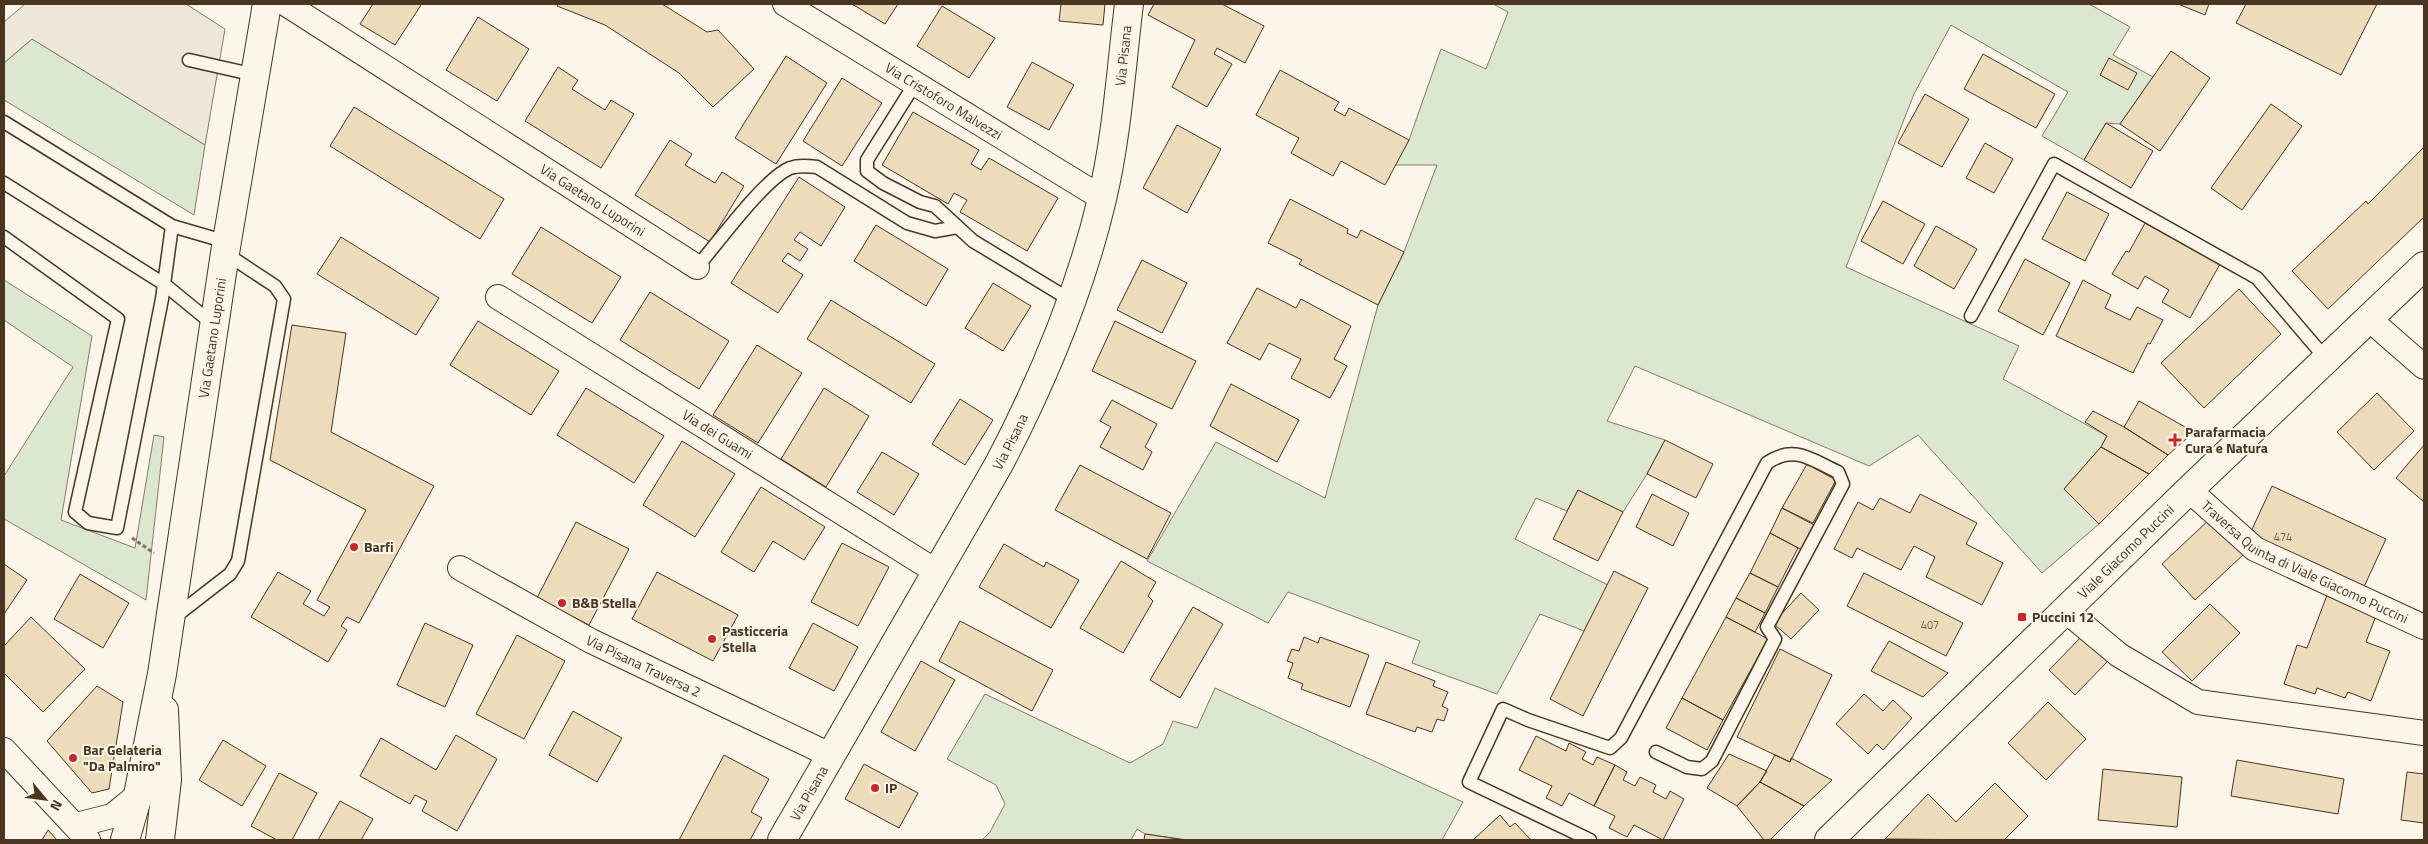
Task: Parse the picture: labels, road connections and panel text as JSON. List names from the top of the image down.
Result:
{
  "streets": {
    "main road": ["Via Pisana", "Via Gaetano Luporini", "Viale Giacomo Puccini"],
    "street": [
      "Via Cristoforo Malvezzi",
      "Via dei Guami",
      "Traversa Quinta di Viale Giacomo Puccini",
      "Via Pisana Traversa 2"
    ]
  },
  "crossings": [
    ["Via Pisana", "Via Cristoforo Malvezzi"],
    ["Via Pisana", "Via dei Guami"],
    ["Via Pisana", "Via Pisana Traversa 2"],
    ["Viale Giacomo Puccini", "Traversa Quinta di Viale Giacomo Puccini"]
  ],
  "places": {
    "health": ["Parafarmacia Cura e Natura"],
    "other": [
      "Barfi",
      "B&B Stella",
      "Pasticceria Stella",
      "Bar Gelateria \"Da Palmiro\"",
      "IP"
    ],
    "transit": ["Puccini 12"]
  },
  "house_numbers": ["474", "407"],
  "north": "bottom right"
}
